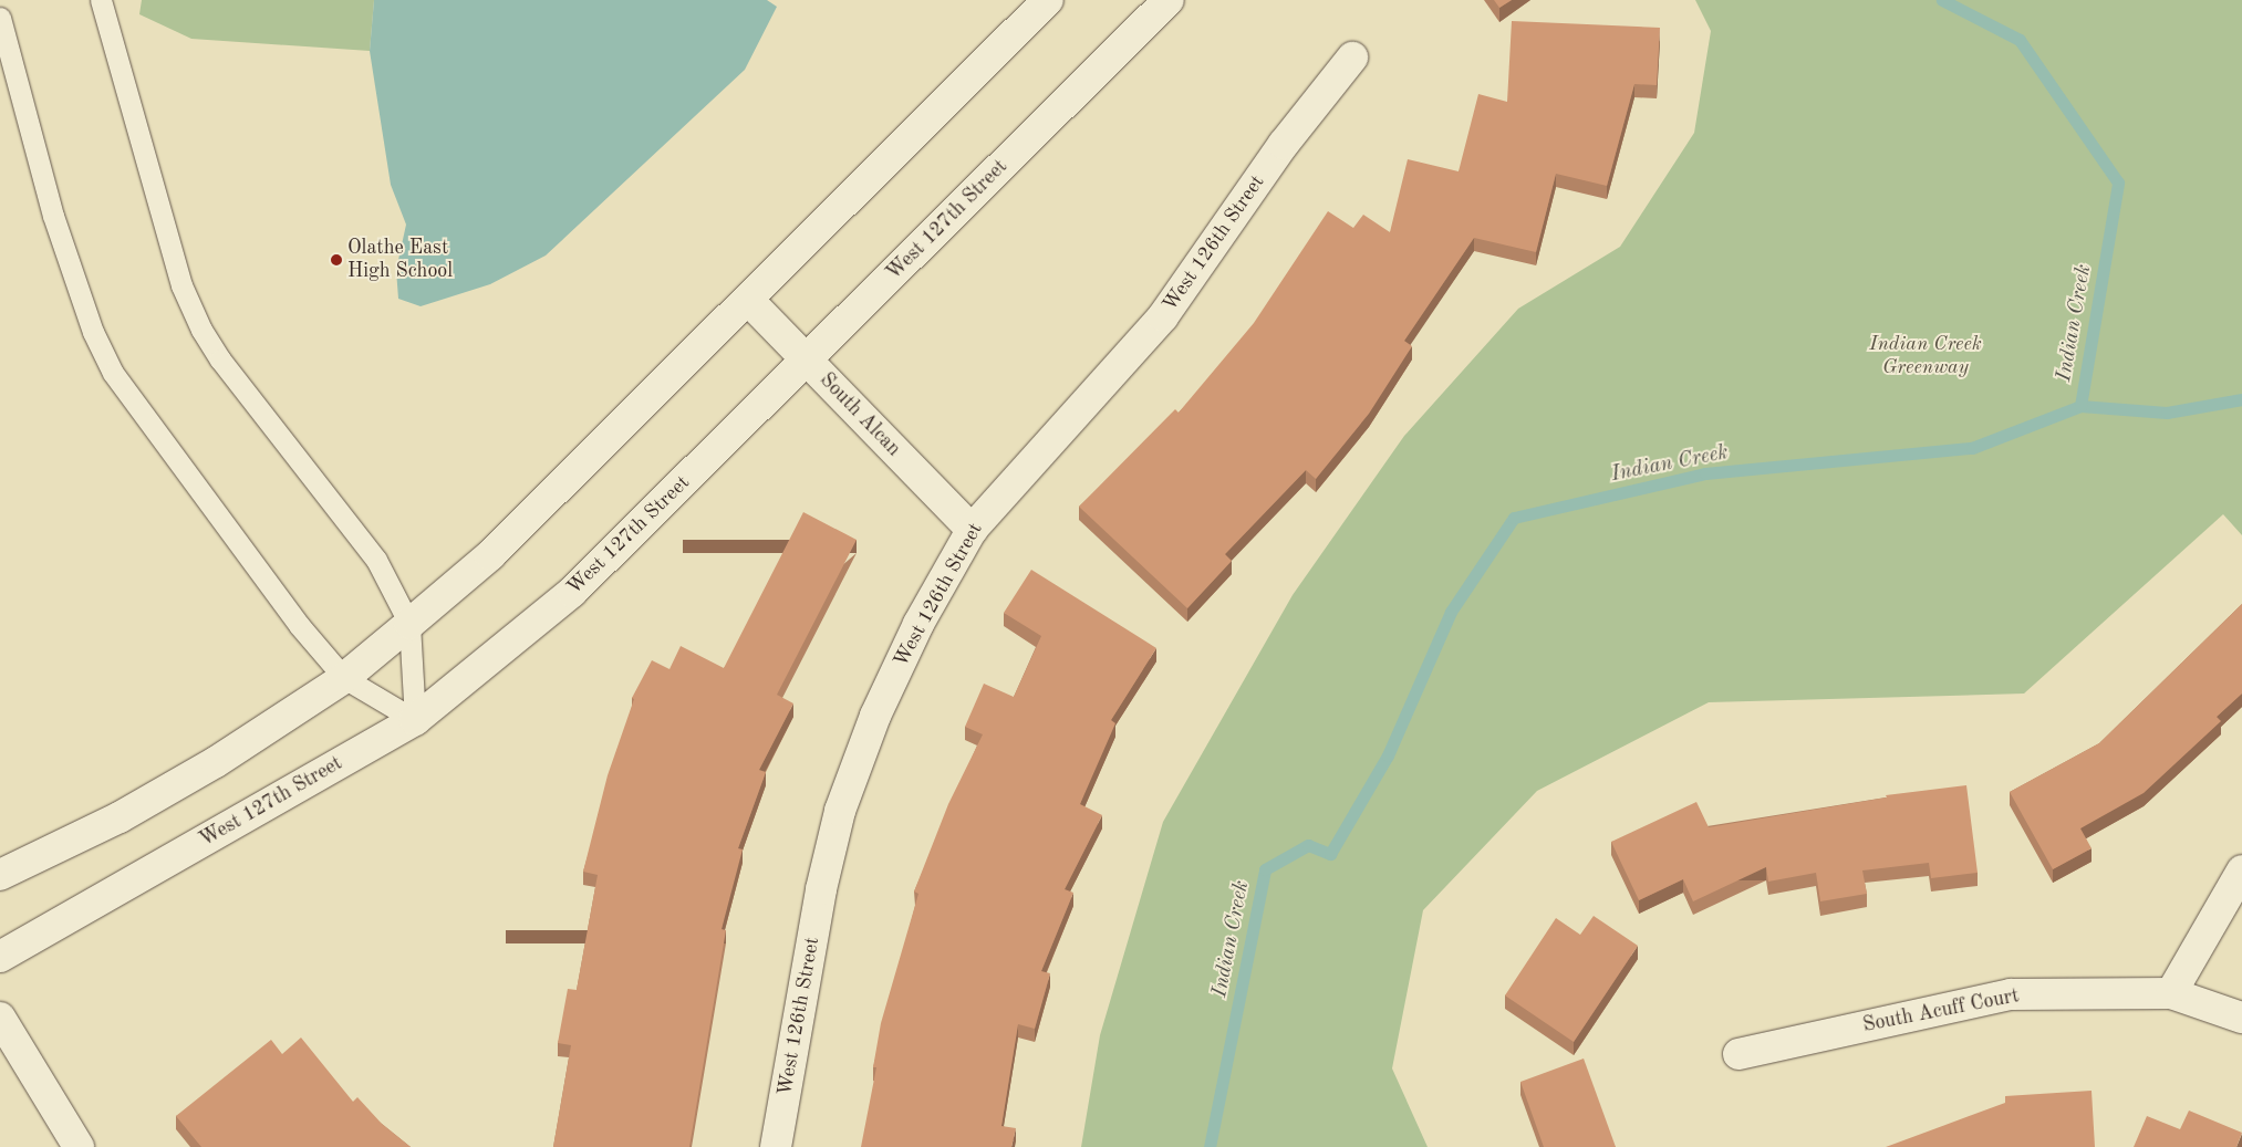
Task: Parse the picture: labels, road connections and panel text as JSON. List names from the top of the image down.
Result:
{
  "streets": {
    "main road": [
      "West 127th Street",
      "West 126th Street",
      "South Alcan",
      "South Acuff Court"
    ]
  },
  "crossings": [
    ["West 127th Street", "South Alcan"],
    ["West 126th Street", "South Alcan"]
  ],
  "water": ["Indian Creek"],
  "parks": ["Indian Creek Greenway"],
  "places": ["Olathe East High School"]
}
